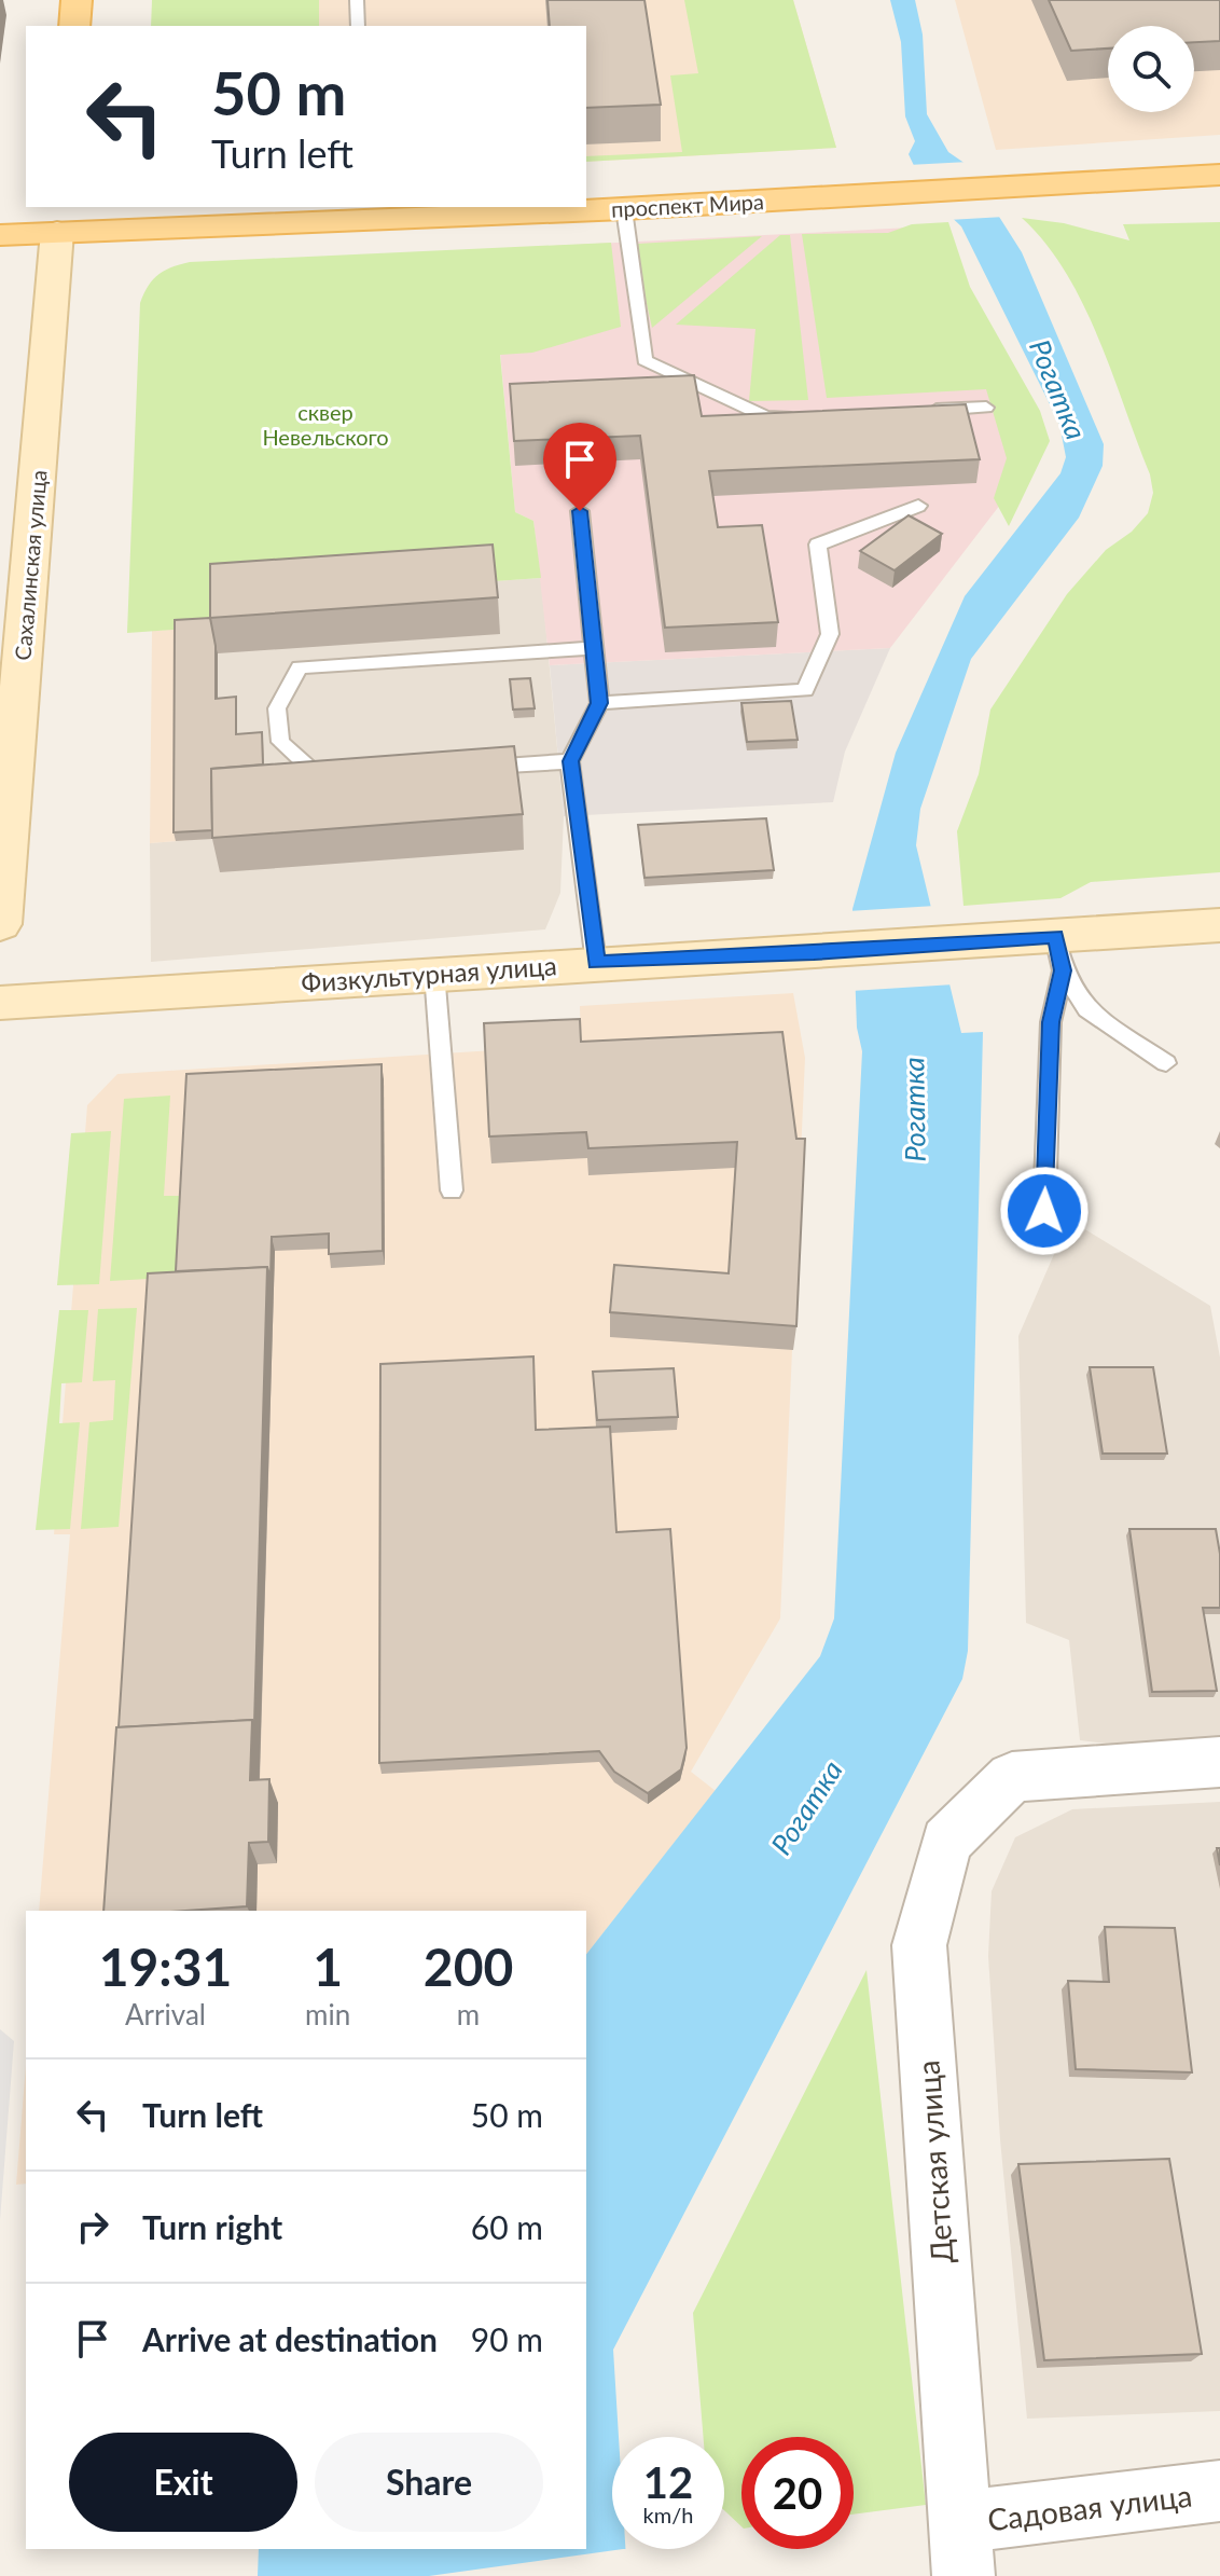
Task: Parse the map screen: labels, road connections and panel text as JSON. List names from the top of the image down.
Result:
{
  "streets": {
    "main road": ["проспект Мира"],
    "street": [
      "Сахалинская улица",
      "Физкультурная улица",
      "Детская улица",
      "Садовая улица"
    ]
  },
  "crossings": [
    ["проспект Мира", "Сахалинская улица"],
    ["Детская улица", "Садовая улица"]
  ],
  "water": ["Рогатка"],
  "parks": ["сквер Невельского"],
  "page": {
    "turn": ["50 m", "Turn left"],
    "eta": [
      "19:31",
      "Arrival",
      "1",
      "min",
      "200",
      "m"
    ],
    "list": [
      {
        "name": "Turn left",
        "value": "50 m"
      },
      {
        "name": "Turn right",
        "value": "60 m"
      },
      {
        "name": "Arrive at destination",
        "value": "90 m"
      }
    ],
    "buttons": ["Exit", "Share"],
    "speed": "12 km/h",
    "limit": "20"
  }
}
